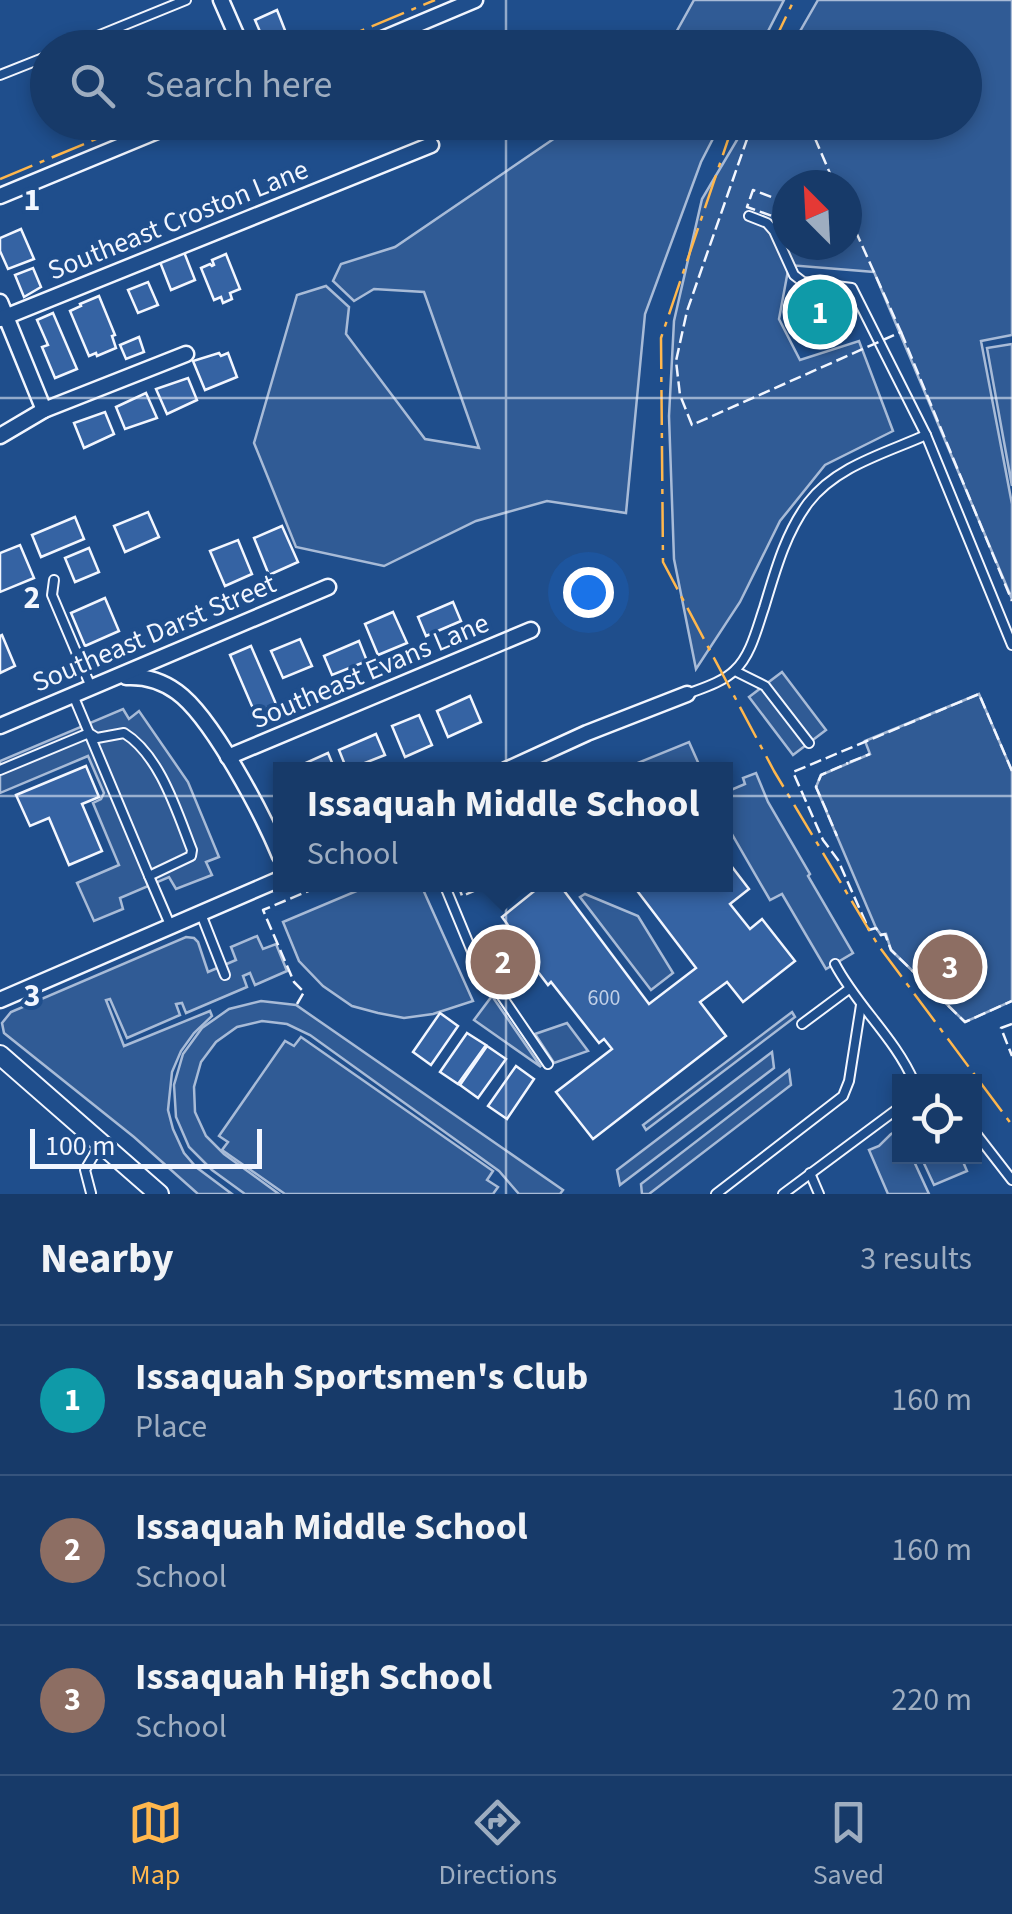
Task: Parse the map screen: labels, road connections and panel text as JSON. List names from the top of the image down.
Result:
{
  "streets": {
    "street": ["Southeast Croston Lane", "Southeast Darst Street", "Southeast Evans Lane"]
  },
  "house_numbers": ["600"],
  "scale_bar": "100 m",
  "north": "top left",
  "page": {
    "search": "Search here",
    "pins": ["1", "2", "3"],
    "popup": ["Issaquah Middle School", "School"],
    "scale": "100 m",
    "heading": ["Nearby", "3 results"],
    "list": [
      {
        "mark": "1",
        "name": "Issaquah Sportsmen's Club",
        "note": "Place",
        "value": "160 m"
      },
      {
        "mark": "2",
        "name": "Issaquah Middle School",
        "note": "School",
        "value": "160 m"
      },
      {
        "mark": "3",
        "name": "Issaquah High School",
        "note": "School",
        "value": "220 m"
      }
    ],
    "nav": ["Map", "Directions", "Saved"]
  },
  "grid": {
    "rows": ["1", "2", "3"]
  }
}
